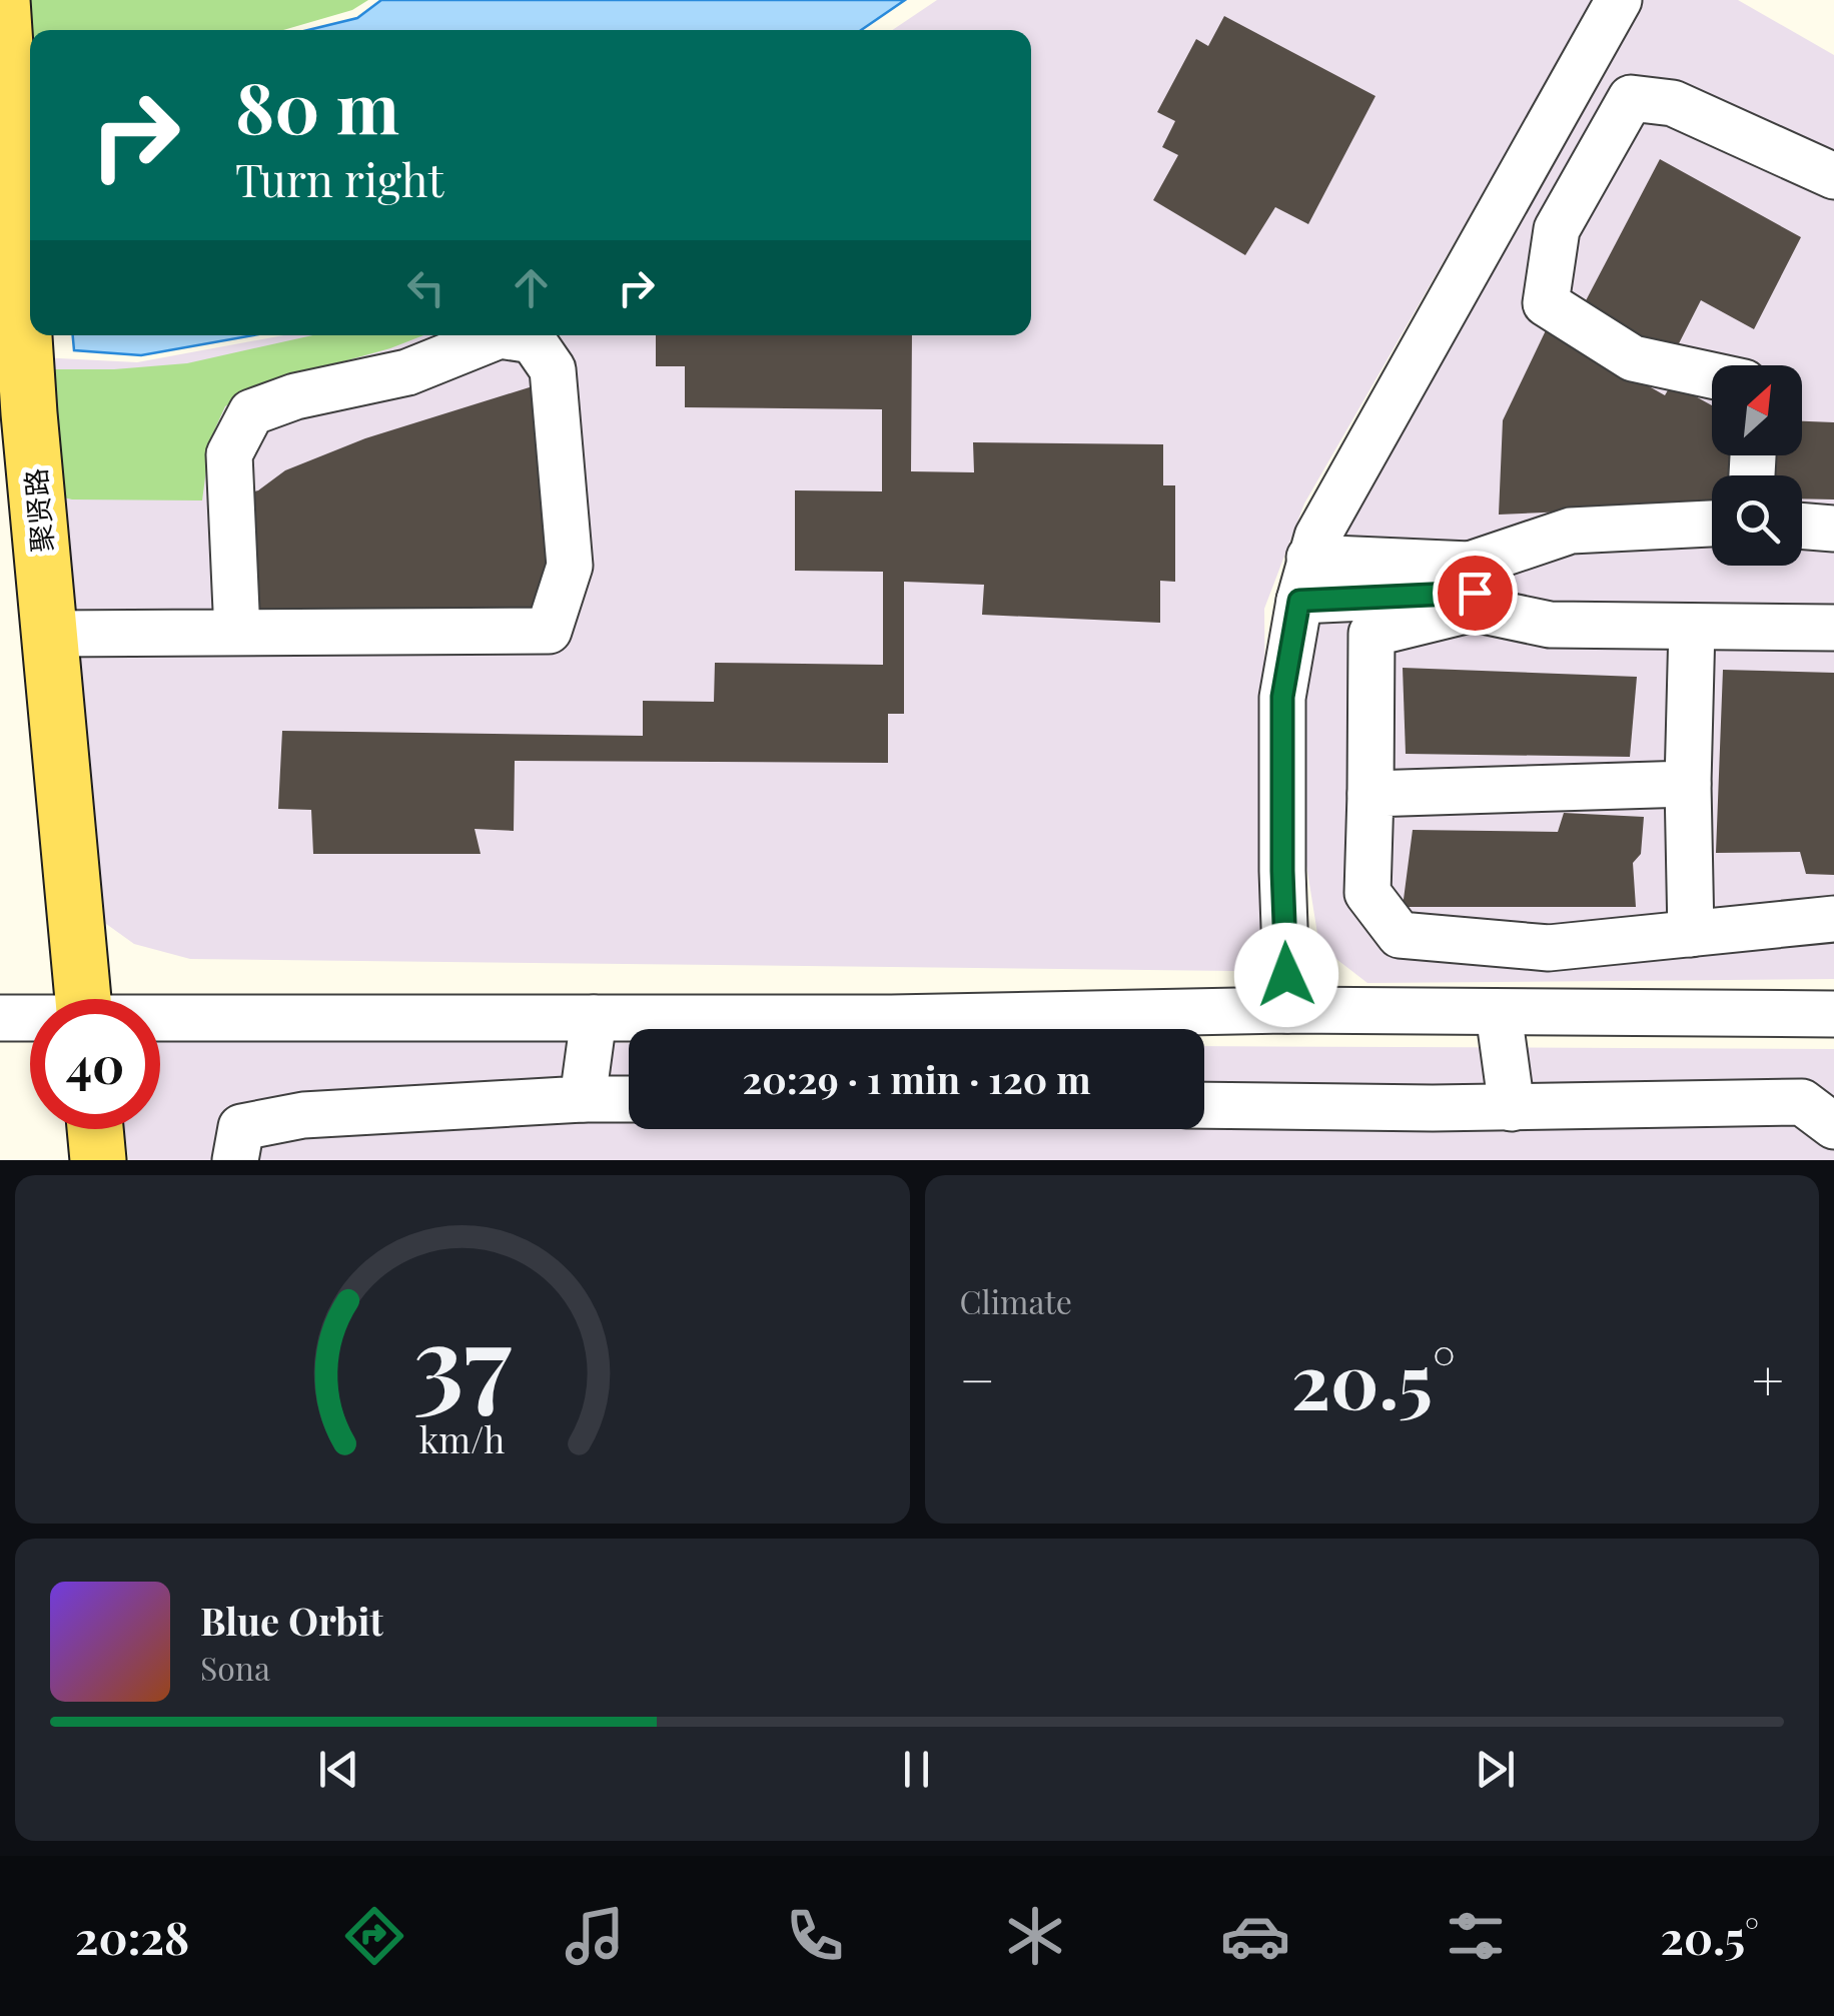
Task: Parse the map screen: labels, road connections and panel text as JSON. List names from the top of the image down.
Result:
{
  "streets": {
    "main road": ["聚贤路"]
  },
  "north": "top right",
  "page": {
    "turn": ["80 m", "Turn right"],
    "limit": "40",
    "trip": "20:29 · 1 min · 120 m",
    "tile": "Climate",
    "heat": ["−", "20.5°", "+"],
    "song": ["Blue Orbit", "Sona"],
    "tabs": ["20:28", "20.5°"],
    "gauge": ["37", "km/h"]
  }
}
